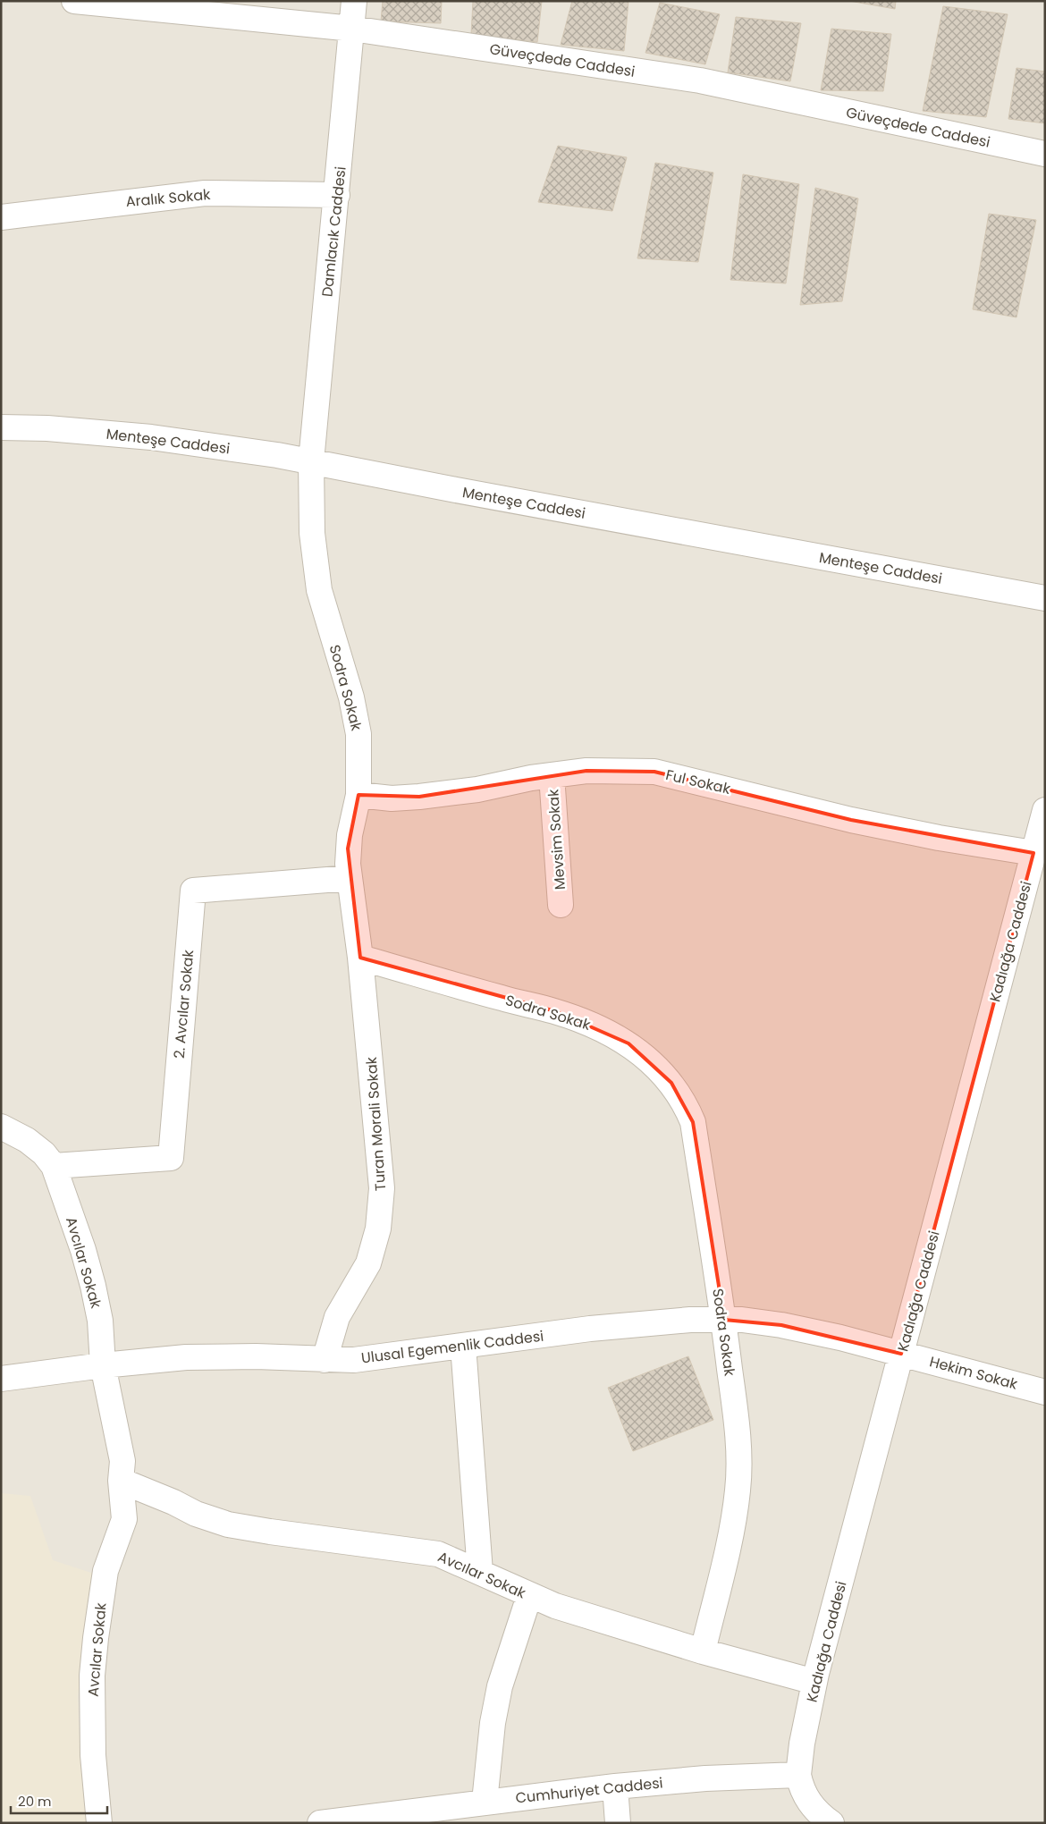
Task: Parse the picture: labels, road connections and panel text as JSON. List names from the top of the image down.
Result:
{
  "streets": {
    "street": [
      "Güveçdede Caddesi",
      "Aralık Sokak",
      "Damlacık Caddesi",
      "Menteşe Caddesi",
      "Sodra Sokak",
      "Ful Sokak",
      "Mevsim Sokak",
      "Kadıağa Caddesi",
      "2. Avcılar Sokak",
      "Turan Morali Sokak",
      "Avcılar Sokak",
      "Ulusal Egemenlik Caddesi",
      "Hekim Sokak",
      "Cumhuriyet Caddesi"
    ]
  },
  "crossings": [
    ["Güveçdede Caddesi", "Damlacık Caddesi"],
    ["Aralık Sokak", "Damlacık Caddesi"],
    ["Damlacık Caddesi", "Menteşe Caddesi"],
    ["Damlacık Caddesi", "Sodra Sokak"],
    ["Menteşe Caddesi", "Sodra Sokak"],
    ["Sodra Sokak", "Ful Sokak"],
    ["Sodra Sokak", "2. Avcılar Sokak"],
    ["Sodra Sokak", "Turan Morali Sokak"],
    ["Sodra Sokak", "Avcılar Sokak"],
    ["Sodra Sokak", "Ulusal Egemenlik Caddesi"],
    ["Ful Sokak", "Mevsim Sokak"],
    ["Ful Sokak", "Kadıağa Caddesi"],
    ["Kadıağa Caddesi", "Avcılar Sokak"],
    ["Kadıağa Caddesi", "Ulusal Egemenlik Caddesi"],
    ["Kadıağa Caddesi", "Hekim Sokak"],
    ["Kadıağa Caddesi", "Cumhuriyet Caddesi"],
    ["2. Avcılar Sokak", "Avcılar Sokak"],
    ["Turan Morali Sokak", "Ulusal Egemenlik Caddesi"],
    ["Avcılar Sokak", "Ulusal Egemenlik Caddesi"],
    ["Ulusal Egemenlik Caddesi", "Hekim Sokak"]
  ],
  "scale_bar": "20 m"
}
